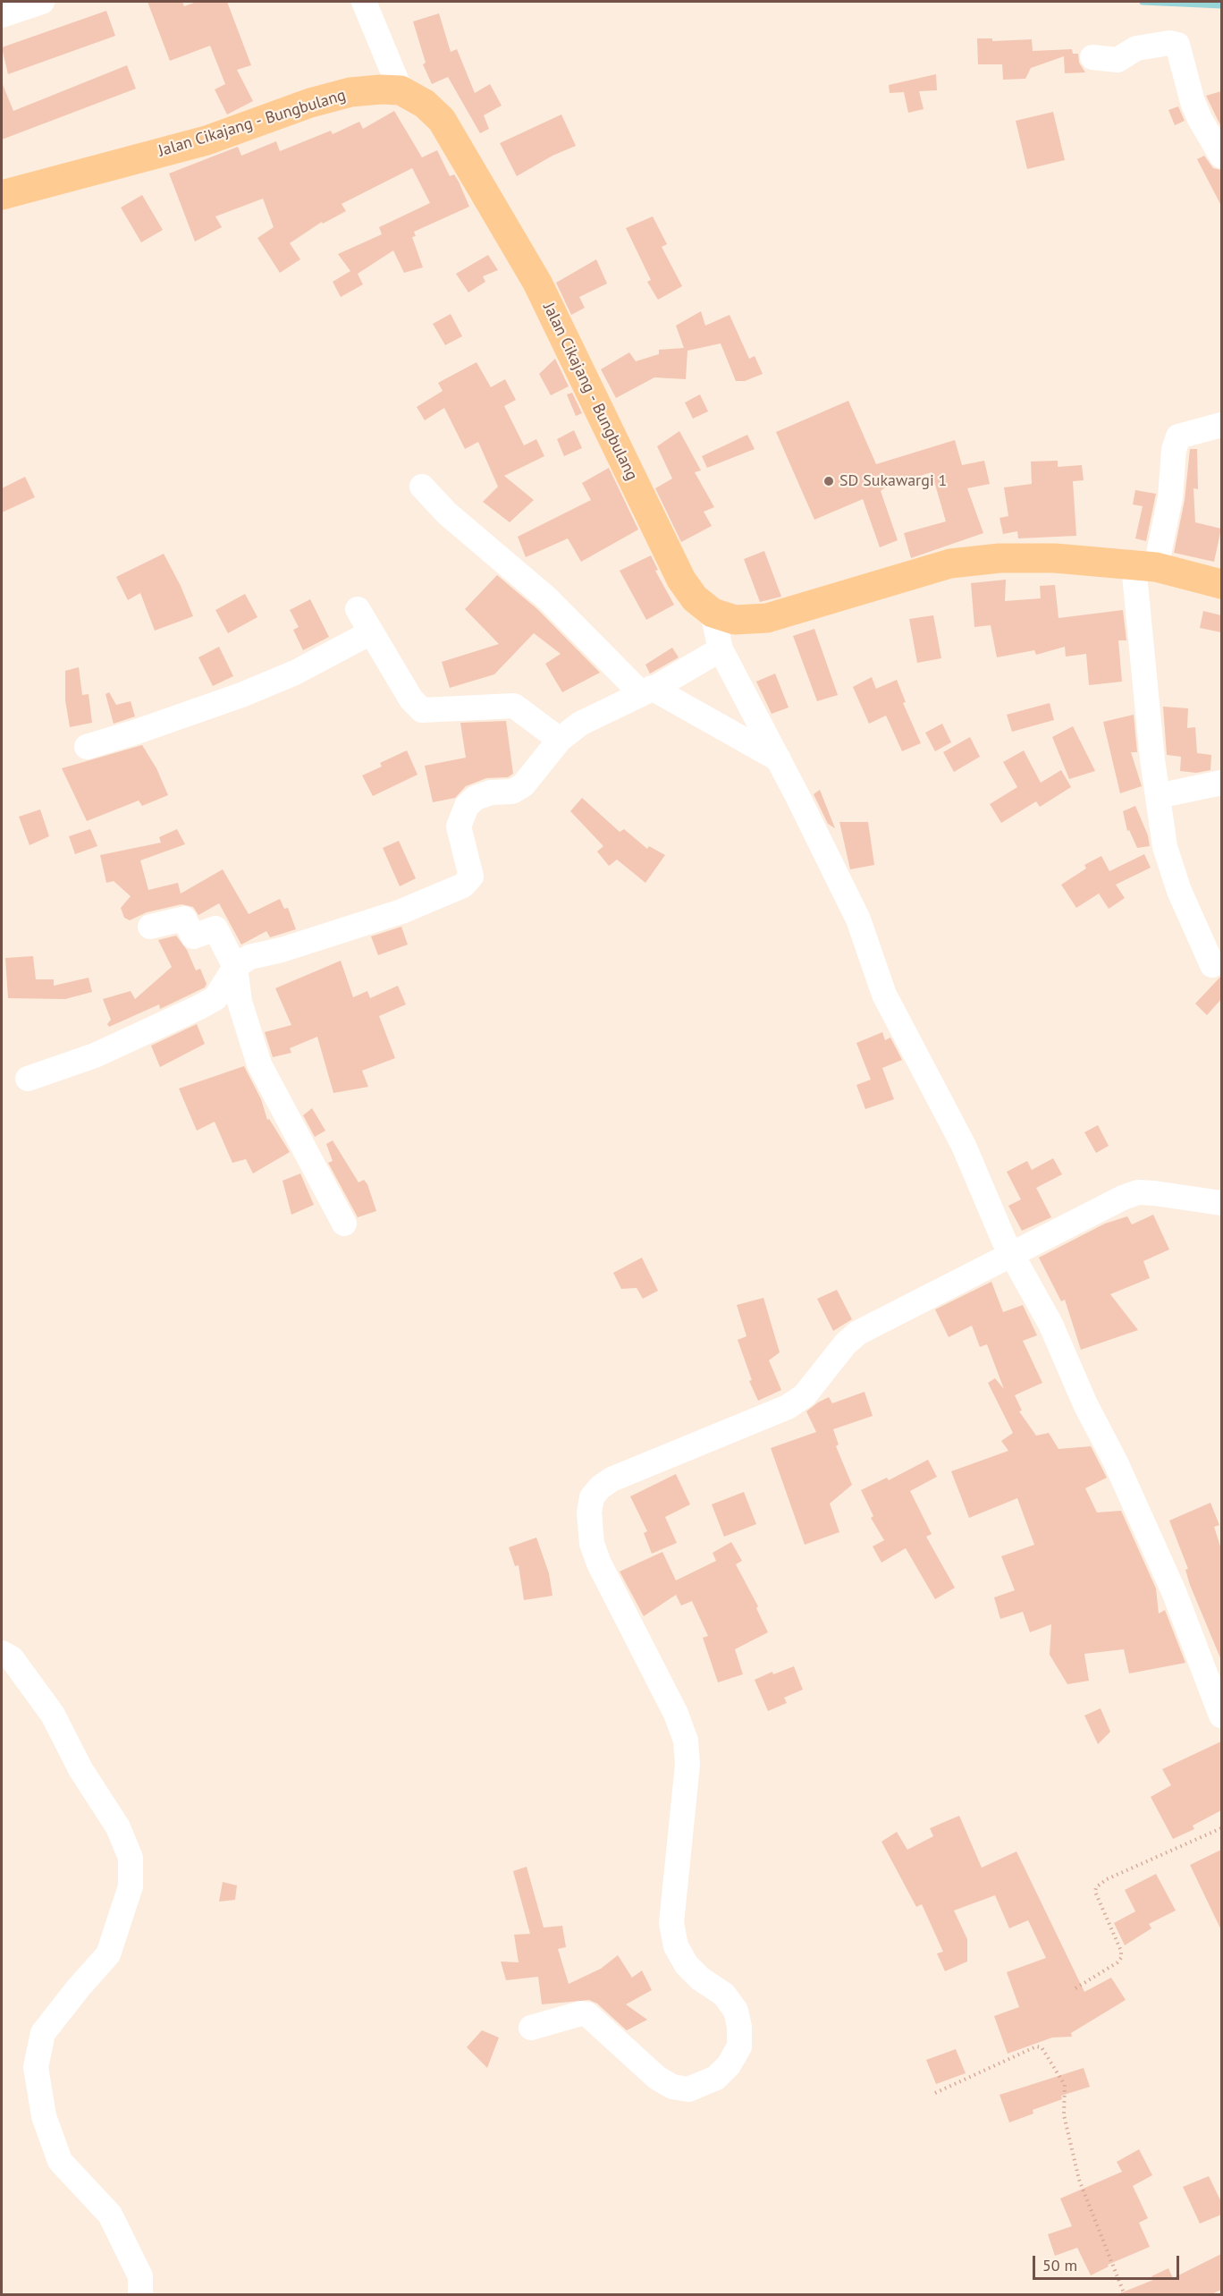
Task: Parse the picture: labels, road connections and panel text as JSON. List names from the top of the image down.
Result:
{
  "streets": {
    "main road": ["Jalan Cikajang - Bungbulang"]
  },
  "places": ["SD Sukawargi 1"],
  "scale_bar": "50 m"
}
